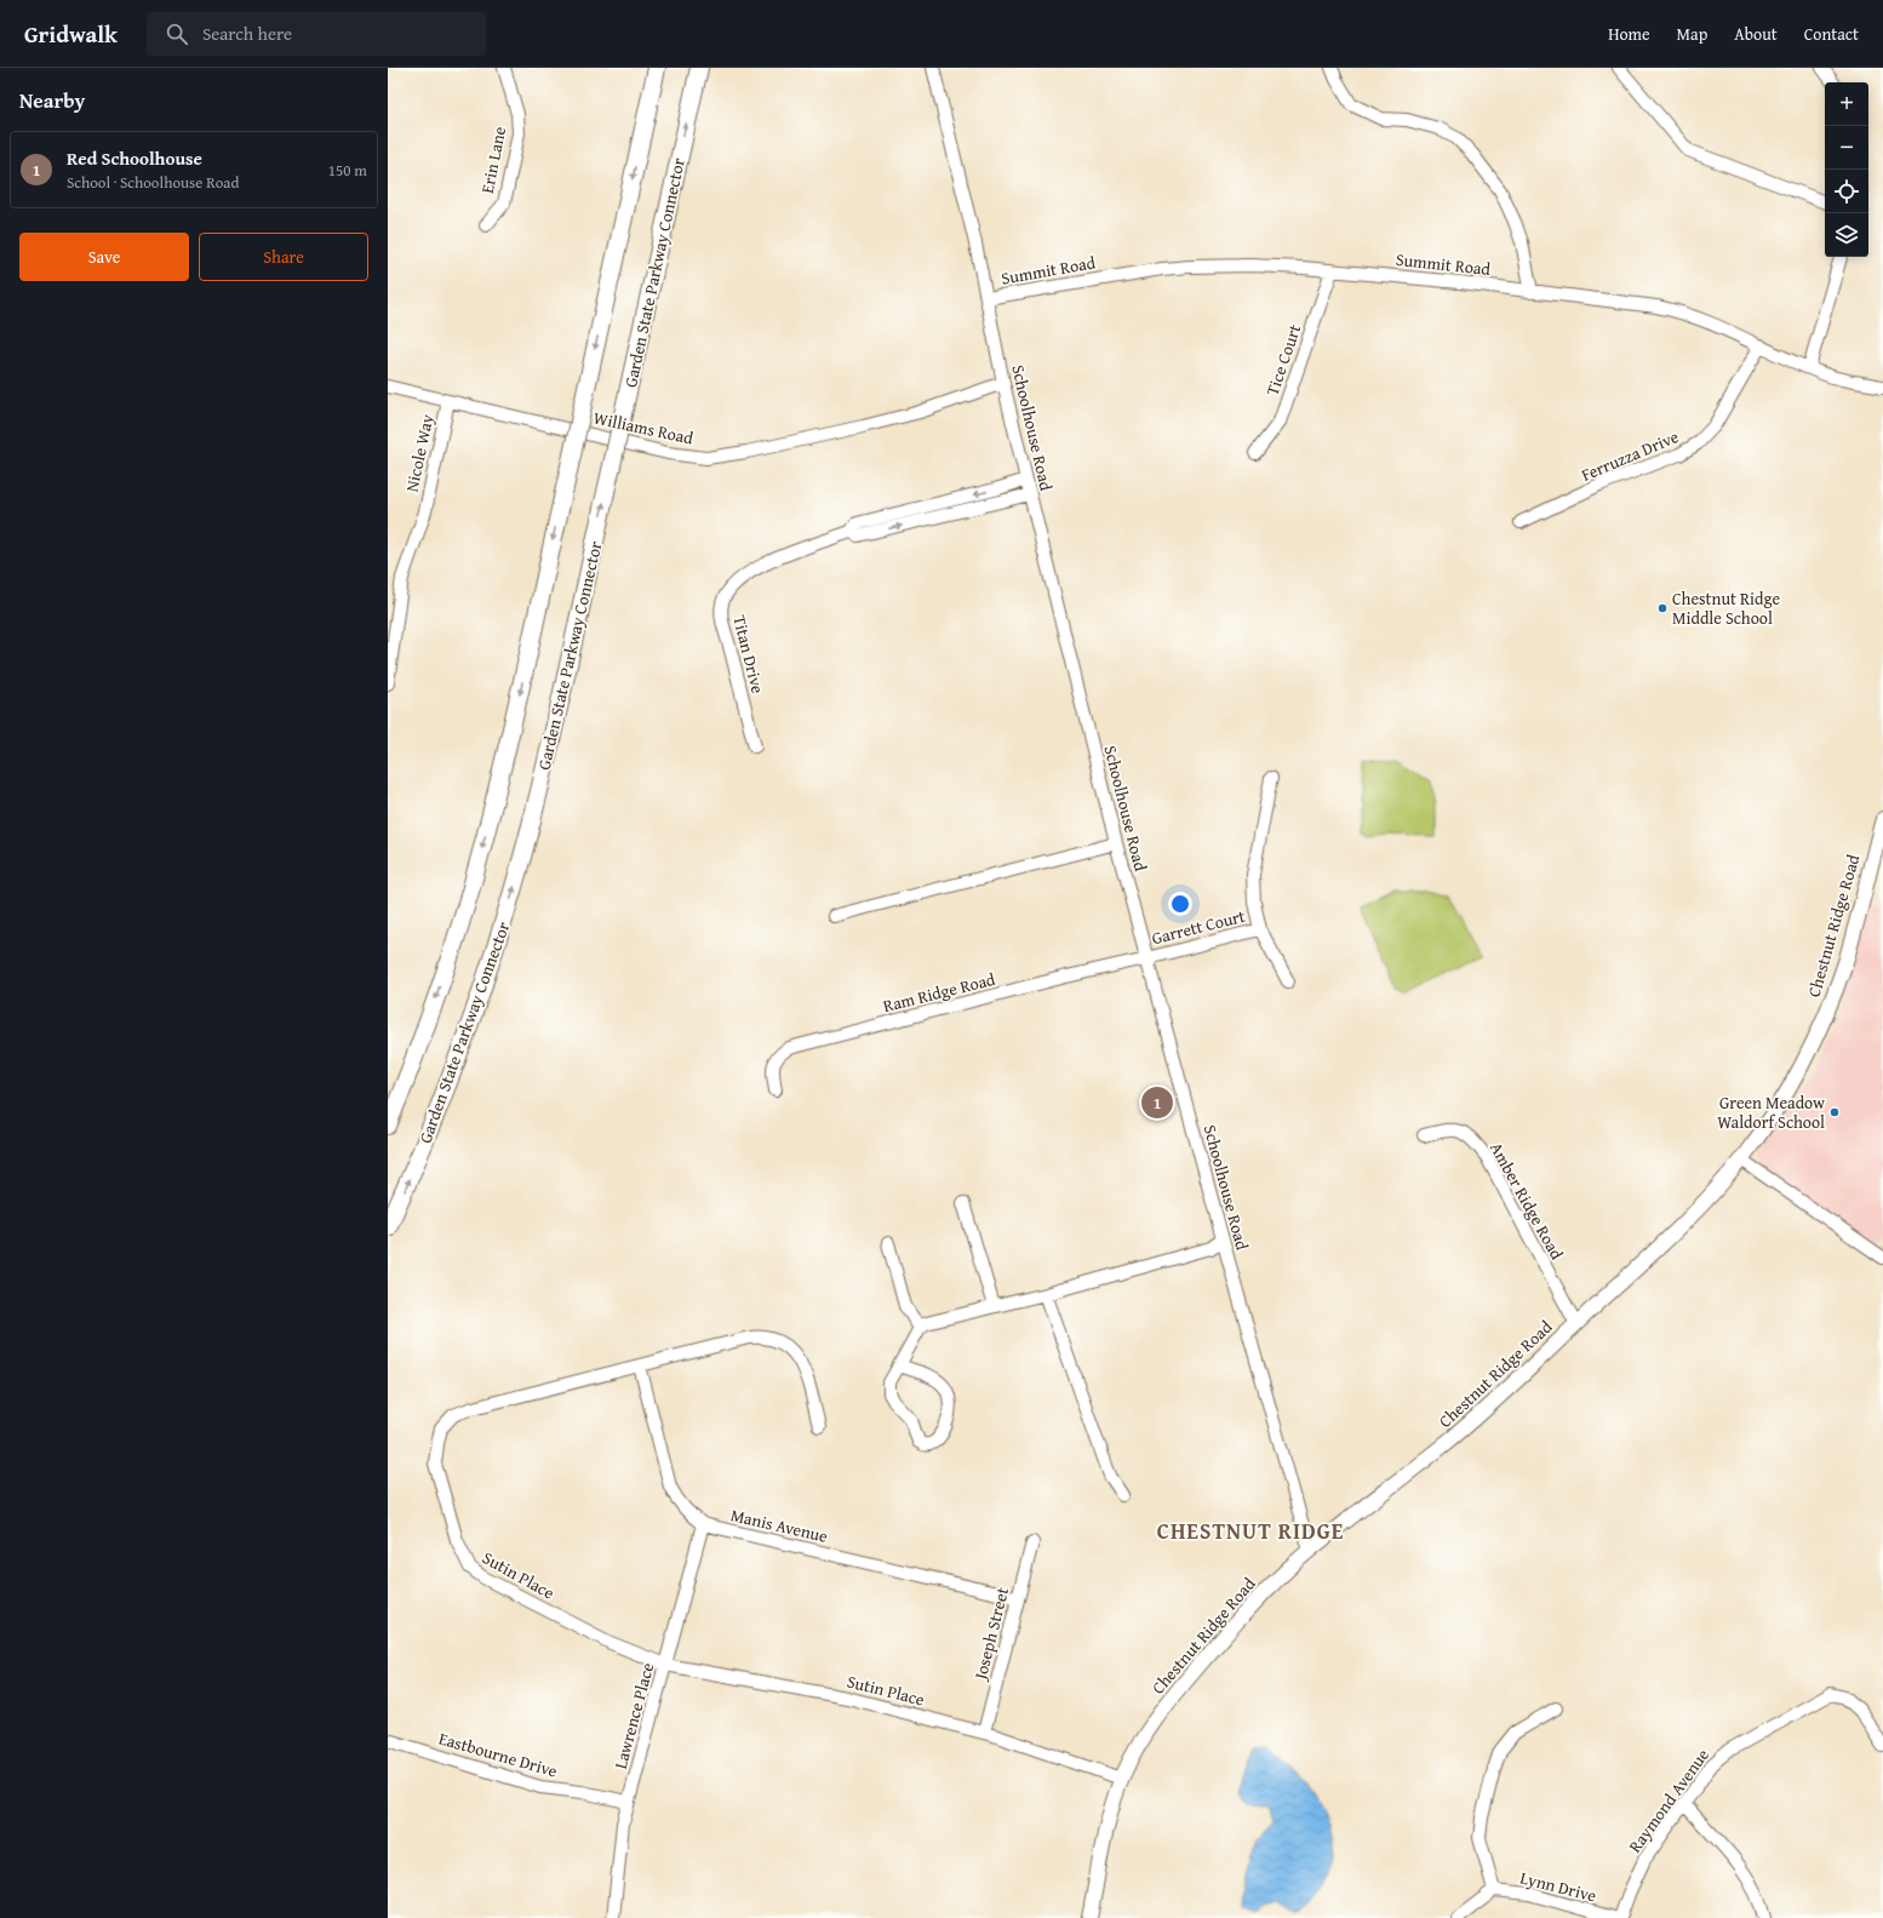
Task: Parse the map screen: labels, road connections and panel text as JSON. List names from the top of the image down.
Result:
{
  "streets": {
    "highway": ["Garden State Parkway Connector"],
    "main road": ["Chestnut Ridge Road"],
    "street": [
      "Erin Lane",
      "Summit Road",
      "Tice Court",
      "Williams Road",
      "Schoolhouse Road",
      "Nicole Way",
      "Ferruzza Drive",
      "Titan Drive",
      "Garrett Court",
      "Ram Ridge Road",
      "Amber Ridge Road",
      "Manis Avenue",
      "Sutin Place",
      "Joseph Street",
      "Lawrence Place",
      "Eastbourne Drive",
      "Raymond Avenue",
      "Lynn Drive"
    ]
  },
  "crossings": [
    ["Summit Road", "Tice Court"],
    ["Summit Road", "Schoolhouse Road"],
    ["Summit Road", "Ferruzza Drive"],
    ["Williams Road", "Schoolhouse Road"],
    ["Williams Road", "Nicole Way"],
    ["Schoolhouse Road", "Titan Drive"],
    ["Schoolhouse Road", "Chestnut Ridge Road"],
    ["Schoolhouse Road", "Garrett Court"],
    ["Schoolhouse Road", "Ram Ridge Road"],
    ["Chestnut Ridge Road", "Amber Ridge Road"],
    ["Chestnut Ridge Road", "Sutin Place"],
    ["Garrett Court", "Ram Ridge Road"],
    ["Manis Avenue", "Sutin Place"],
    ["Manis Avenue", "Joseph Street"],
    ["Manis Avenue", "Lawrence Place"],
    ["Sutin Place", "Joseph Street"],
    ["Sutin Place", "Lawrence Place"],
    ["Lawrence Place", "Eastbourne Drive"]
  ],
  "districts": ["CHESTNUT RIDGE"],
  "places": ["Chestnut Ridge Middle School", "Green Meadow Waldorf School"],
  "page": {
    "header": "Gridwalk",
    "search": "Search here",
    "nav": [
      "Home",
      "Map",
      "About",
      "Contact"
    ],
    "heading": "Nearby",
    "map_buttons": ["+", "−"],
    "list": [
      {
        "mark": "1",
        "name": "Red Schoolhouse",
        "note": "School · Schoolhouse Road",
        "value": "150 m"
      }
    ],
    "buttons": ["Save", "Share"],
    "pins": "1"
  }
}
